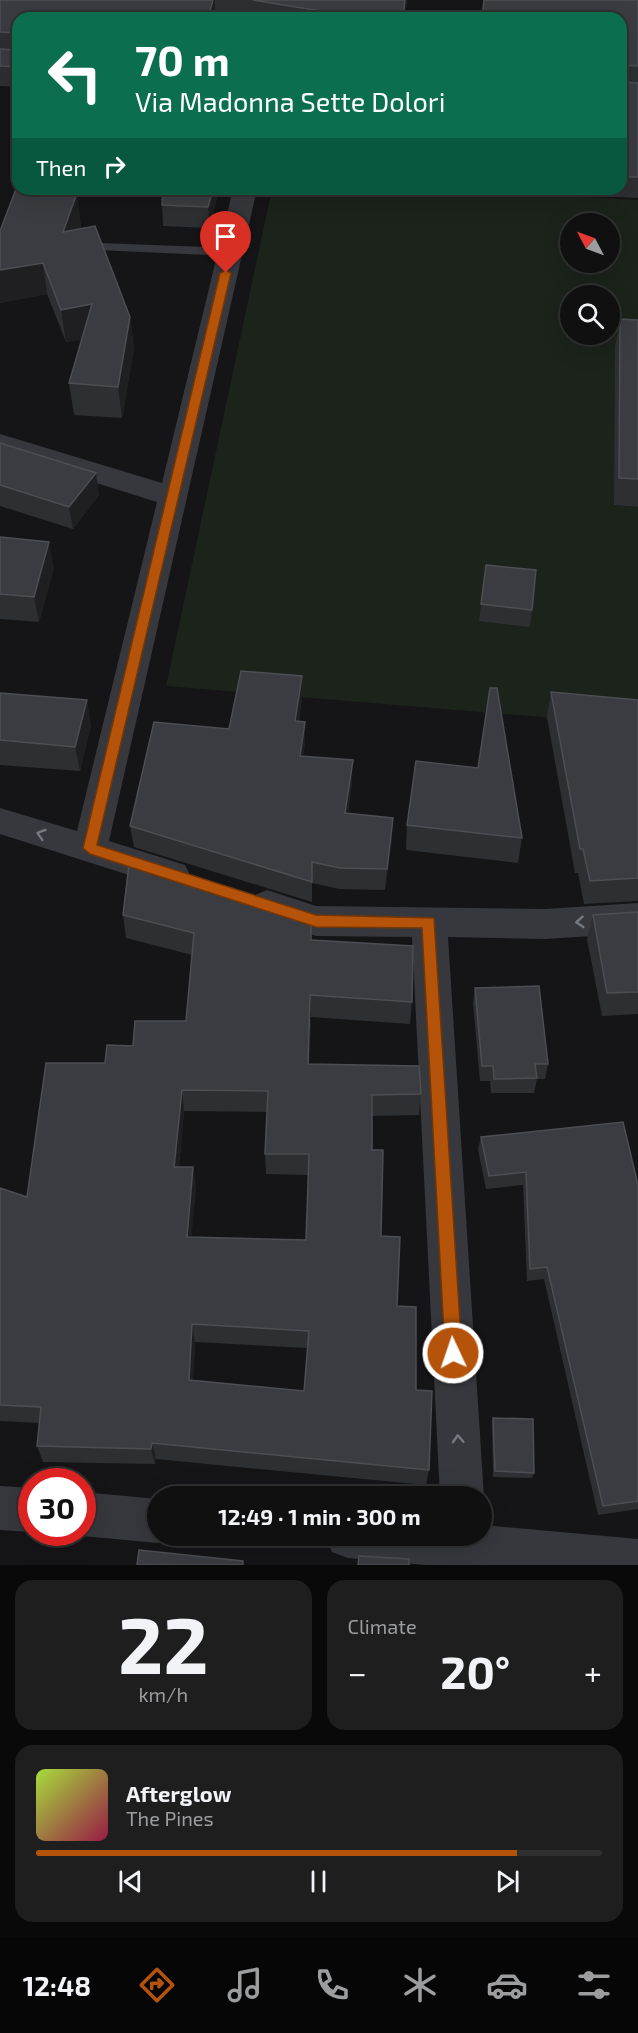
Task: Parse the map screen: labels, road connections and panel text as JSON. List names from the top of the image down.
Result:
{
  "north": "top left",
  "page": {
    "turn": ["70 m", "Via Madonna Sette Dolori"],
    "then": "Then",
    "limit": "30",
    "trip": "12:49 · 1 min · 300 m",
    "tile": [
      ["22", "km/h"],
      "Climate"
    ],
    "heat": ["−", "20°", "+"],
    "song": ["Afterglow", "The Pines"],
    "tabs": "12:48"
  }
}
